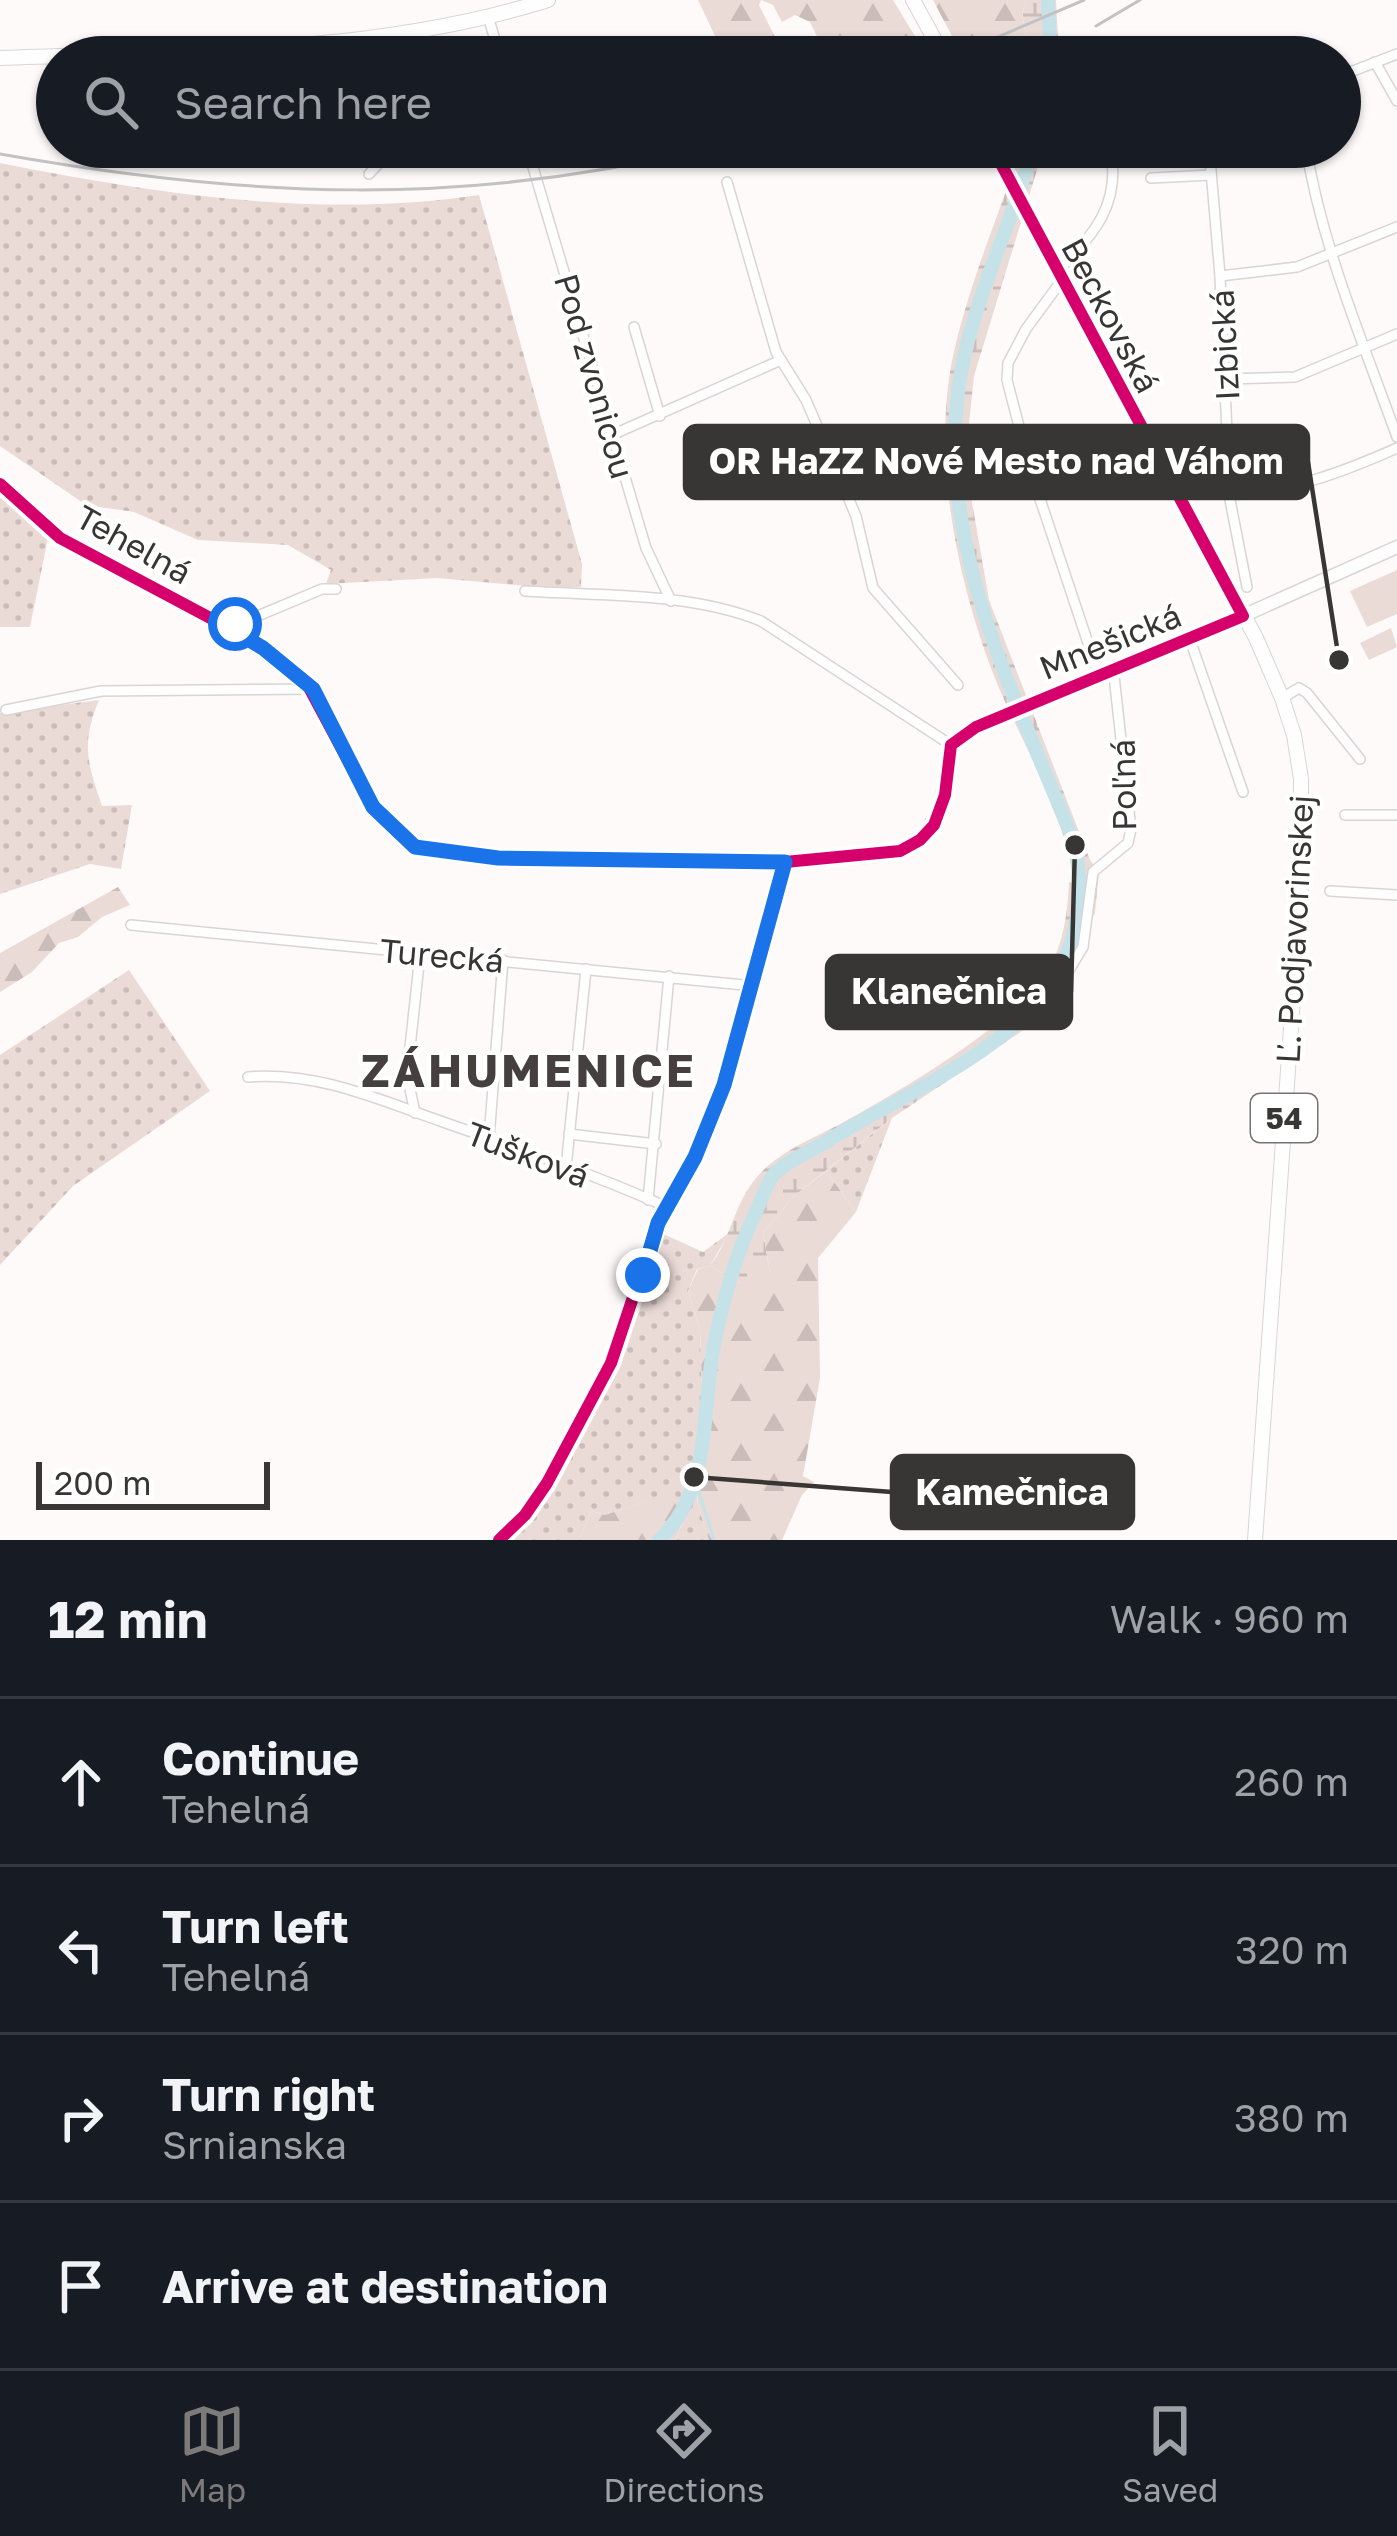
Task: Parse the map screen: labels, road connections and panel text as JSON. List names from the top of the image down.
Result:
{
  "streets": {
    "main road": ["Beckovská", "Ľ. Podjavorinskej", "54"],
    "street": [
      "Izbická",
      "Pod zvonicou",
      "Tehelná",
      "Mnešická",
      "Poľná",
      "Turecká",
      "Tušková"
    ]
  },
  "crossings": [
    ["Beckovská", "Mnešická"],
    ["Beckovská", "Ľ. Podjavorinskej"],
    ["Tehelná", "Mnešická"],
    ["Mnešická", "Poľná"],
    ["Mnešická", "Ľ. Podjavorinskej"]
  ],
  "districts": ["ZÁHUMENICE"],
  "places": ["OR HaZZ Nové Mesto nad Váhom", "Klanečnica", "Kamečnica"],
  "scale_bar": "200 m",
  "page": {
    "search": "Search here",
    "scale": "200 m",
    "heading": ["12 min", "Walk · 960 m"],
    "list": [
      ["Continue", "Tehelná", "260 m"],
      ["Turn left", "Tehelná", "320 m"],
      ["Turn right", "Srnianska", "380 m"],
      "Arrive at destination"
    ],
    "nav": ["Map", "Directions", "Saved"]
  }
}
